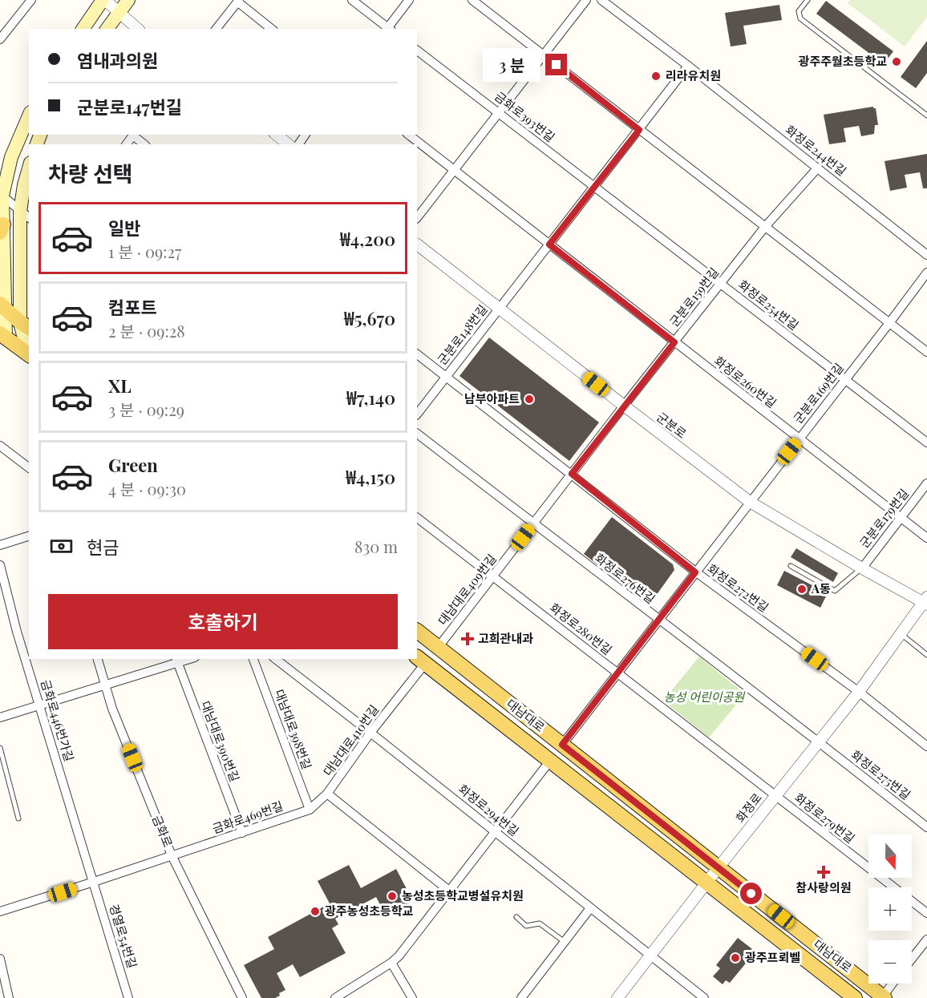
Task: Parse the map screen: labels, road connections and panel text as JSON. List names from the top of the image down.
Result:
{
  "streets": {
    "main road": ["대남대로"],
    "street": [
      "금화로393번길",
      "화정로244번길",
      "군분로159번길",
      "화정로254번길",
      "군분로148번길",
      "화정로260번길",
      "군분로169번길",
      "군분로",
      "군분로179번길",
      "화정로276번길",
      "화정로272번길",
      "대남대로409번길",
      "화정로280번길",
      "금화로446번가길",
      "대남대로398번길",
      "대남대로410번길",
      "대남대로390번길",
      "화정로275번길",
      "화정로",
      "화정로294번길",
      "금화로469번길",
      "화정로279번길",
      "금화로",
      "경열로54번길"
    ]
  },
  "crossings": [
    ["금화로393번길", "화정로254번길"],
    ["금화로393번길", "군분로148번길"],
    ["화정로244번길", "군분로159번길"],
    ["화정로244번길", "군분로148번길"],
    ["군분로159번길", "화정로254번길"],
    ["군분로159번길", "화정로260번길"],
    ["군분로159번길", "군분로"],
    ["군분로159번길", "화정로272번길"],
    ["군분로159번길", "대남대로409번길"],
    ["화정로254번길", "군분로148번길"],
    ["화정로254번길", "군분로169번길"],
    ["군분로148번길", "화정로260번길"],
    ["군분로148번길", "군분로"],
    ["군분로148번길", "화정로272번길"],
    ["화정로260번길", "군분로169번길"],
    ["화정로260번길", "군분로179번길"],
    ["군분로169번길", "군분로"],
    ["군분로169번길", "화정로276번길"],
    ["군분로169번길", "화정로272번길"],
    ["군분로169번길", "화정로280번길"],
    ["군분로169번길", "대남대로"],
    ["군분로", "군분로179번길"],
    ["군분로", "화정로"],
    ["화정로276번길", "대남대로409번길"],
    ["화정로276번길", "화정로275번길"],
    ["화정로276번길", "화정로"],
    ["화정로272번길", "대남대로409번길"],
    ["화정로272번길", "화정로"],
    ["대남대로409번길", "화정로280번길"],
    ["대남대로409번길", "대남대로"],
    ["화정로280번길", "화정로"],
    ["화정로280번길", "화정로279번길"],
    ["대남대로", "대남대로410번길"],
    ["대남대로", "화정로"],
    ["금화로446번가길", "금화로469번길"],
    ["금화로446번가길", "경열로54번길"],
    ["대남대로398번길", "금화로469번길"],
    ["대남대로410번길", "화정로294번길"],
    ["대남대로410번길", "금화로469번길"],
    ["대남대로390번길", "금화로469번길"],
    ["화정로275번길", "화정로"],
    ["화정로", "화정로294번길"],
    ["화정로", "화정로279번길"],
    ["금화로469번길", "금화로"],
    ["금화로469번길", "경열로54번길"]
  ],
  "parks": ["농성 어린이공원"],
  "places": {
    "other": [
      "광주주월초등학교",
      "리라유치원",
      "남부아파트",
      "A동",
      "농성초등학교병설유치원",
      "광주농성초등학교",
      "광주프뢰벨"
    ],
    "health": ["고희관내과", "참사랑의원"]
  },
  "north": "bottom",
  "page": {
    "banner": ["염내과의원", "군분로147번길"],
    "bubble": "3 분",
    "heading": "차량 선택",
    "list": [
      {
        "name": "일반",
        "note": "1 분 · 09:27",
        "value": "₩4,200"
      },
      {
        "name": "컴포트",
        "note": "2 분 · 09:28",
        "value": "₩5,670"
      },
      {
        "name": "XL",
        "note": "3 분 · 09:29",
        "value": "₩7,140"
      },
      {
        "name": "Green",
        "note": "4 분 · 09:30",
        "value": "₩4,150"
      }
    ],
    "pay": ["현금", "830 m"],
    "buttons": "호출하기",
    "map_buttons": ["+", "−"]
  }
}
